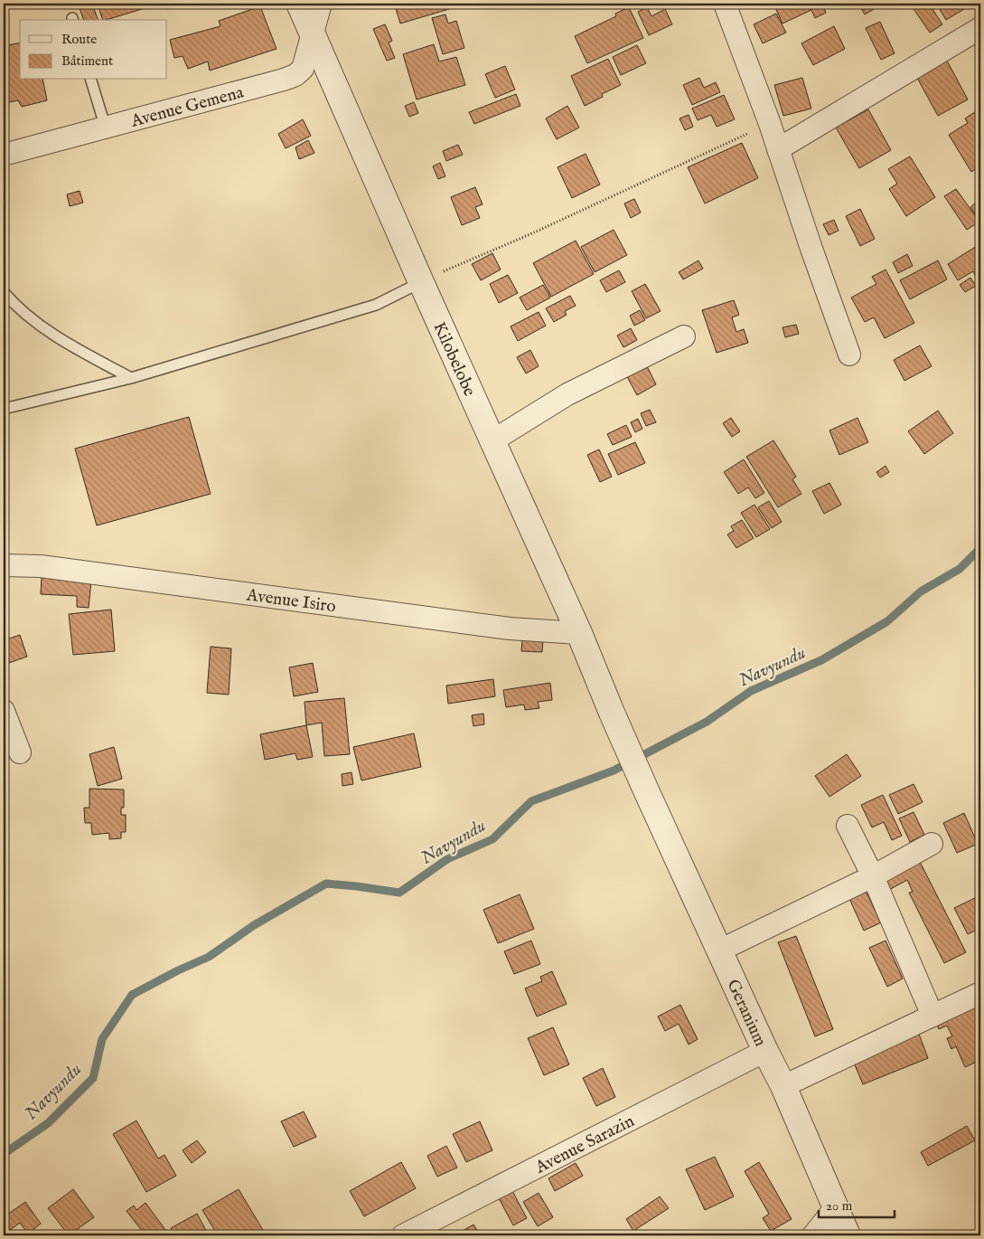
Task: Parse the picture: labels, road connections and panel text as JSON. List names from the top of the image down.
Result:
{
  "streets": {
    "street": [
      "Avenue Gemena",
      "Kilobelobe",
      "Avenue Isiro",
      "Geranium",
      "Avenue Sarazin"
    ]
  },
  "crossings": [
    ["Avenue Gemena", "Kilobelobe"],
    ["Kilobelobe", "Avenue Isiro"],
    ["Kilobelobe", "Geranium"],
    ["Geranium", "Avenue Sarazin"]
  ],
  "water": ["Navyundu"],
  "legend": ["Route", "Bâtiment"],
  "scale_bar": "20 m"
}
